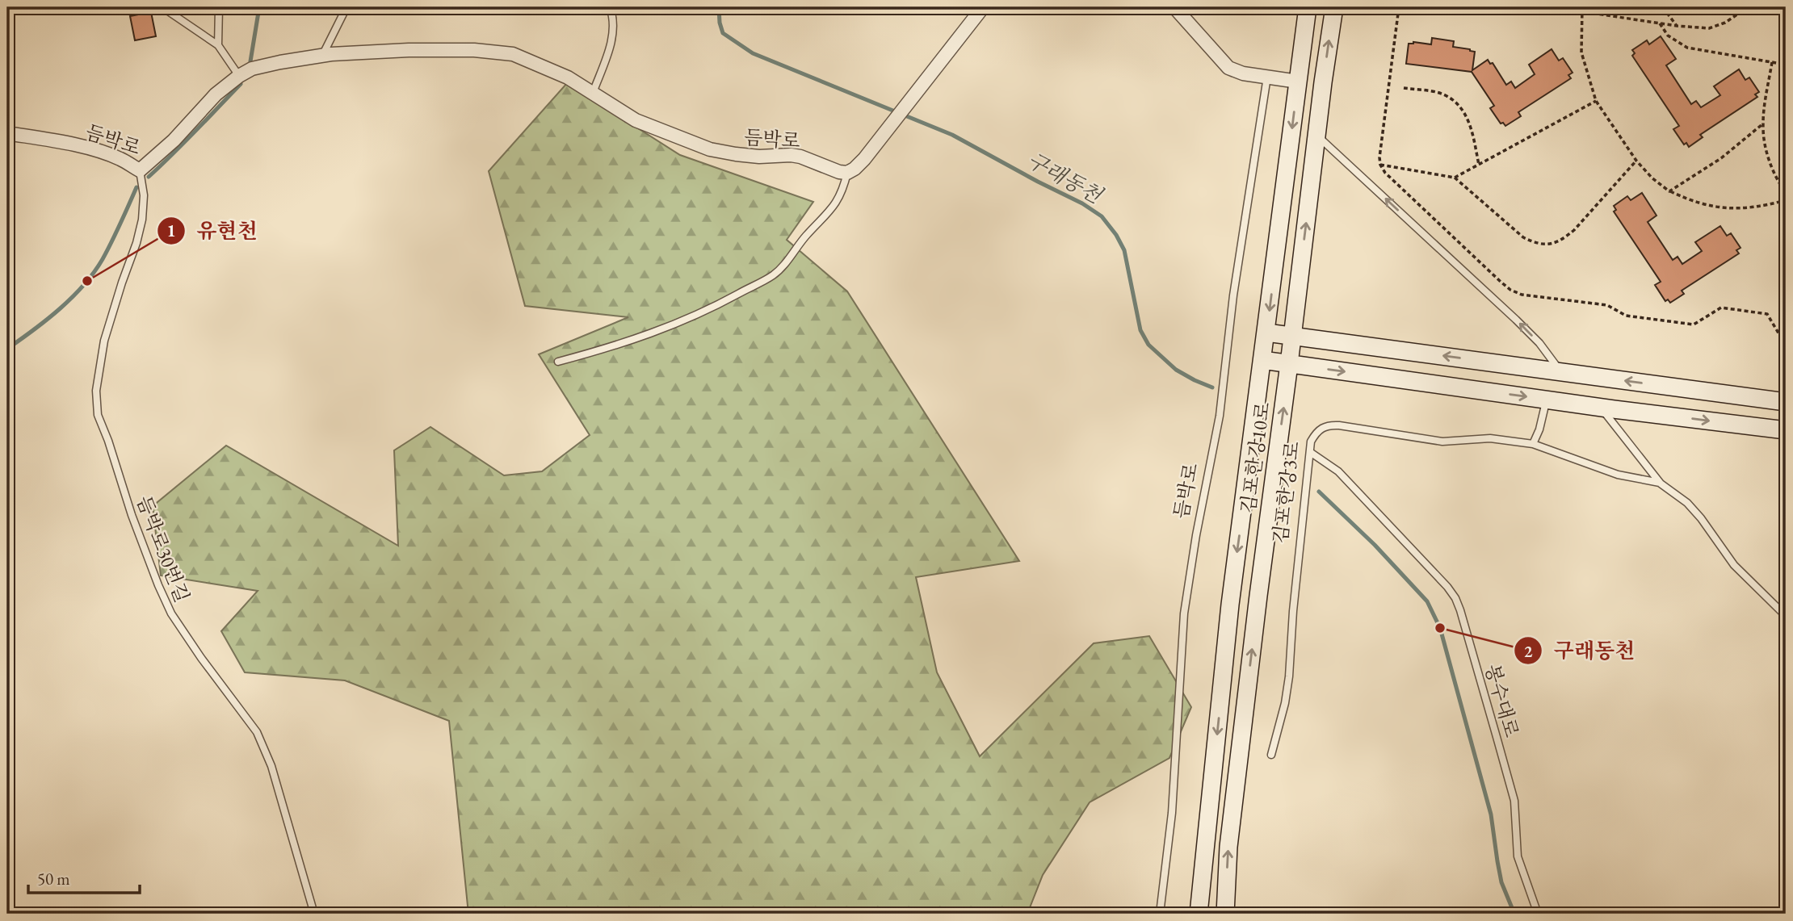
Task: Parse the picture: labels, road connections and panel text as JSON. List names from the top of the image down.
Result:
{
  "streets": {
    "street": ["듬박로", "김포한강10로"],
    "lane": ["김포한강3로", "듬박로30번길", "봉수대로"]
  },
  "crossings": [
    ["듬박로", "듬박로30번길"],
    ["김포한강3로", "봉수대로"]
  ],
  "water": ["구래동천"],
  "places": ["유현천", "구래동천"],
  "scale_bar": "50 m"
}
